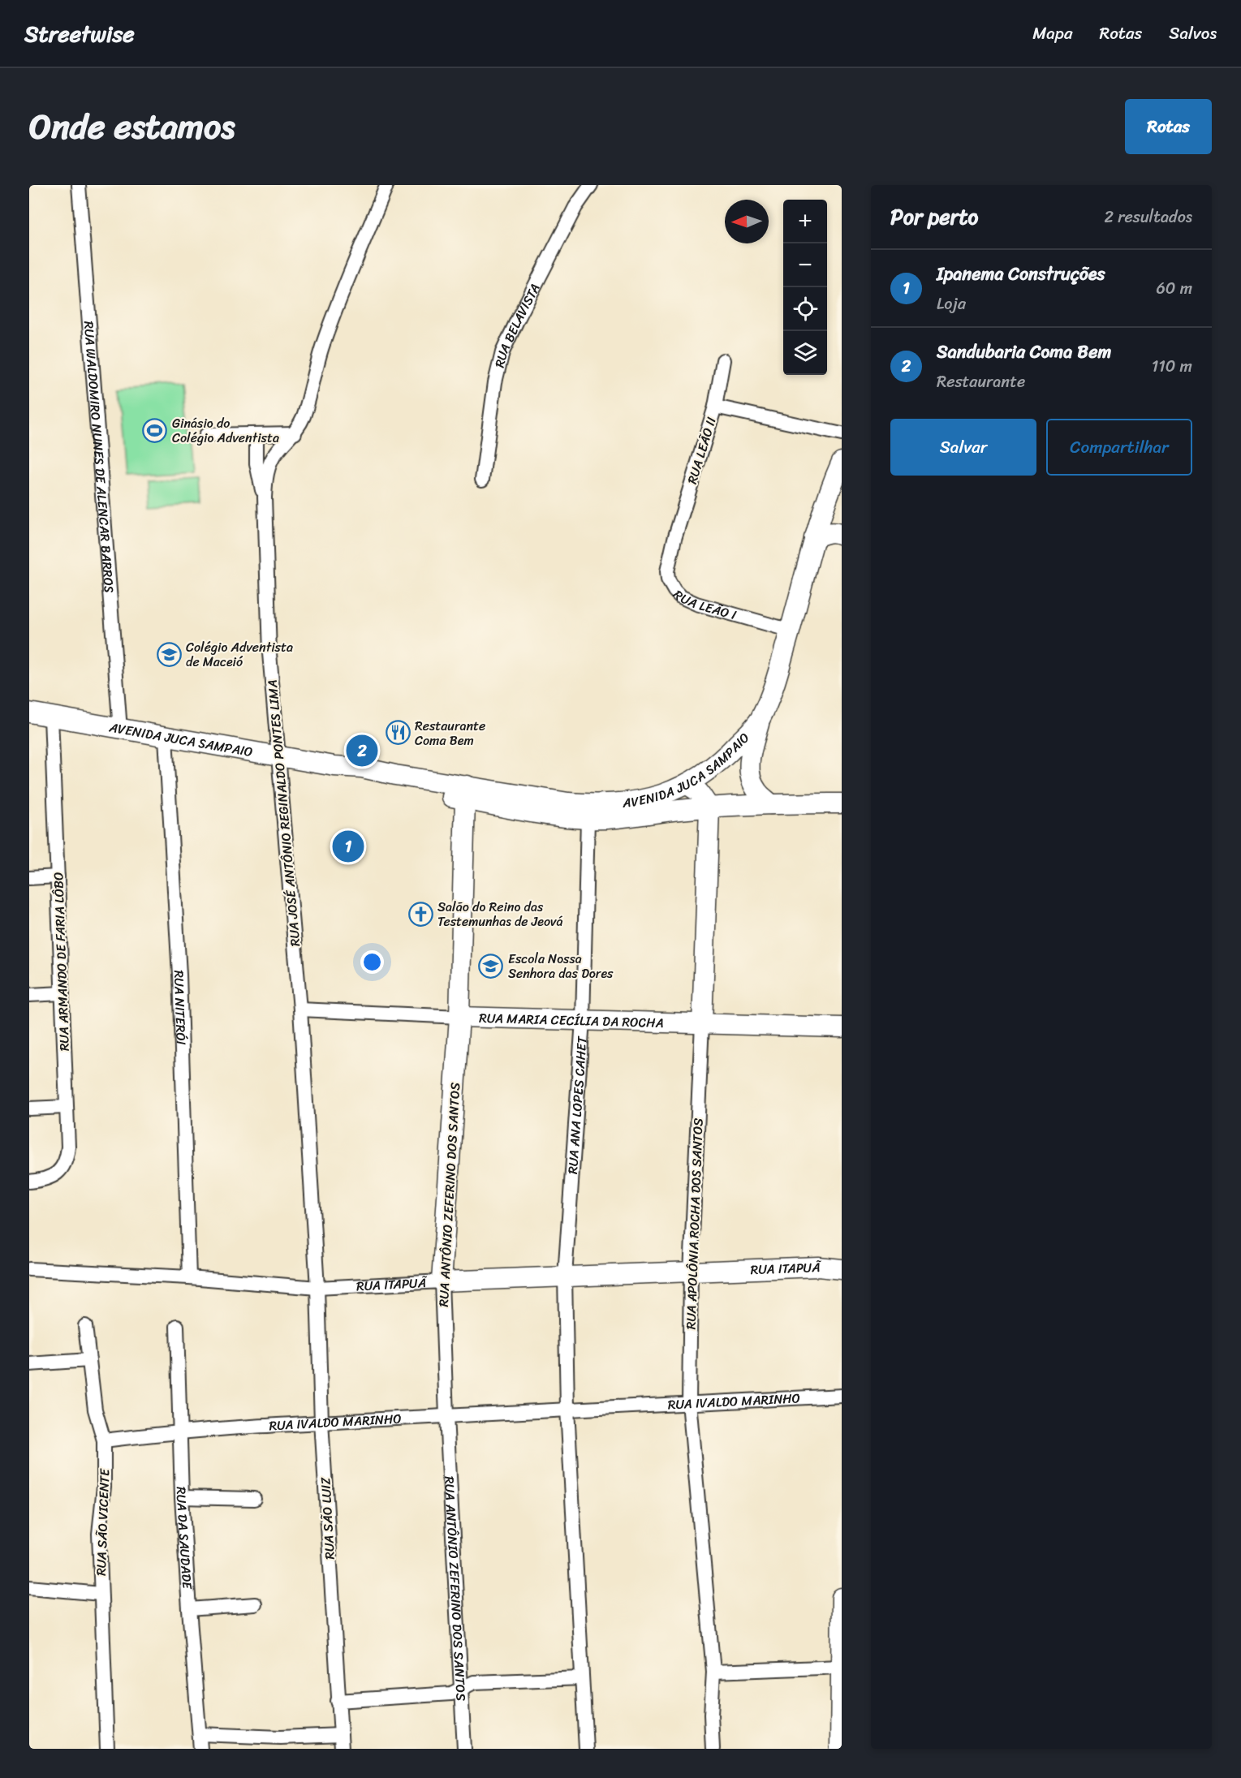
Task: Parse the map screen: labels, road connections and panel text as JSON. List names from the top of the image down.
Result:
{
  "streets": {
    "main road": [
      "AVENIDA JUCA SAMPAIO",
      "RUA MARIA CECÍLIA DA ROCHA",
      "RUA ANTÔNIO ZEFERINO DOS SANTOS",
      "RUA APOLÔNIA ROCHA DOS SANTOS",
      "RUA ITAPUÃ"
    ],
    "street": [
      "RUA BELAVISTA",
      "RUA LEÃO II",
      "RUA WALDOMIRO NUNES DE ALENCAR BARROS",
      "RUA LEÃO I",
      "RUA JOSÉ ANTÔNIO REGINALDO PONTES LIMA",
      "RUA ARMANDO DE FARIA LÔBO",
      "RUA NITERÓI",
      "RUA ANA LOPES CAHET",
      "RUA IVALDO MARINHO",
      "RUA SÃO LUIZ",
      "RUA SÃO VICENTE",
      "RUA DA SAUDADE"
    ]
  },
  "crossings": [
    ["RUA LEÃO II", "RUA LEÃO I"],
    ["RUA WALDOMIRO NUNES DE ALENCAR BARROS", "AVENIDA JUCA SAMPAIO"],
    ["RUA LEÃO I", "AVENIDA JUCA SAMPAIO"],
    ["AVENIDA JUCA SAMPAIO", "RUA JOSÉ ANTÔNIO REGINALDO PONTES LIMA"],
    ["AVENIDA JUCA SAMPAIO", "RUA ARMANDO DE FARIA LÔBO"],
    ["AVENIDA JUCA SAMPAIO", "RUA NITERÓI"],
    ["AVENIDA JUCA SAMPAIO", "RUA ANA LOPES CAHET"],
    ["AVENIDA JUCA SAMPAIO", "RUA ANTÔNIO ZEFERINO DOS SANTOS"],
    ["AVENIDA JUCA SAMPAIO", "RUA APOLÔNIA ROCHA DOS SANTOS"],
    ["RUA JOSÉ ANTÔNIO REGINALDO PONTES LIMA", "RUA MARIA CECÍLIA DA ROCHA"],
    ["RUA JOSÉ ANTÔNIO REGINALDO PONTES LIMA", "RUA ITAPUÃ"],
    ["RUA JOSÉ ANTÔNIO REGINALDO PONTES LIMA", "RUA SÃO LUIZ"],
    ["RUA NITERÓI", "RUA ITAPUÃ"],
    ["RUA MARIA CECÍLIA DA ROCHA", "RUA ANA LOPES CAHET"],
    ["RUA MARIA CECÍLIA DA ROCHA", "RUA ANTÔNIO ZEFERINO DOS SANTOS"],
    ["RUA MARIA CECÍLIA DA ROCHA", "RUA APOLÔNIA ROCHA DOS SANTOS"],
    ["RUA ANA LOPES CAHET", "RUA ITAPUÃ"],
    ["RUA ANTÔNIO ZEFERINO DOS SANTOS", "RUA ITAPUÃ"],
    ["RUA ANTÔNIO ZEFERINO DOS SANTOS", "RUA IVALDO MARINHO"],
    ["RUA APOLÔNIA ROCHA DOS SANTOS", "RUA ITAPUÃ"],
    ["RUA APOLÔNIA ROCHA DOS SANTOS", "RUA IVALDO MARINHO"],
    ["RUA ITAPUÃ", "RUA SÃO LUIZ"],
    ["RUA IVALDO MARINHO", "RUA SÃO LUIZ"],
    ["RUA IVALDO MARINHO", "RUA SÃO VICENTE"],
    ["RUA IVALDO MARINHO", "RUA DA SAUDADE"]
  ],
  "places": {
    "sports": ["Ginásio do Colégio Adventista"],
    "school or university": ["Colégio Adventista de Maceió", "Escola Nossa Senhora das Dores"],
    "restaurant": ["Restaurante Coma Bem"],
    "church": ["Salão do Reino das Testemunhas de Jeová"]
  },
  "north": "left",
  "page": {
    "header": "Streetwise",
    "nav": ["Mapa", "Rotas", "Salvos"],
    "title": "Onde estamos",
    "buttons": [
      "Rotas",
      ["Salvar", "Compartilhar"]
    ],
    "heading": ["Por perto", "2 resultados"],
    "map_buttons": ["+", "−"],
    "list": [
      {
        "mark": "1",
        "name": "Ipanema Construções",
        "note": "Loja",
        "value": "60 m"
      },
      {
        "mark": "2",
        "name": "Sandubaria Coma Bem",
        "note": "Restaurante",
        "value": "110 m"
      }
    ],
    "pins": ["2", "1"]
  }
}
